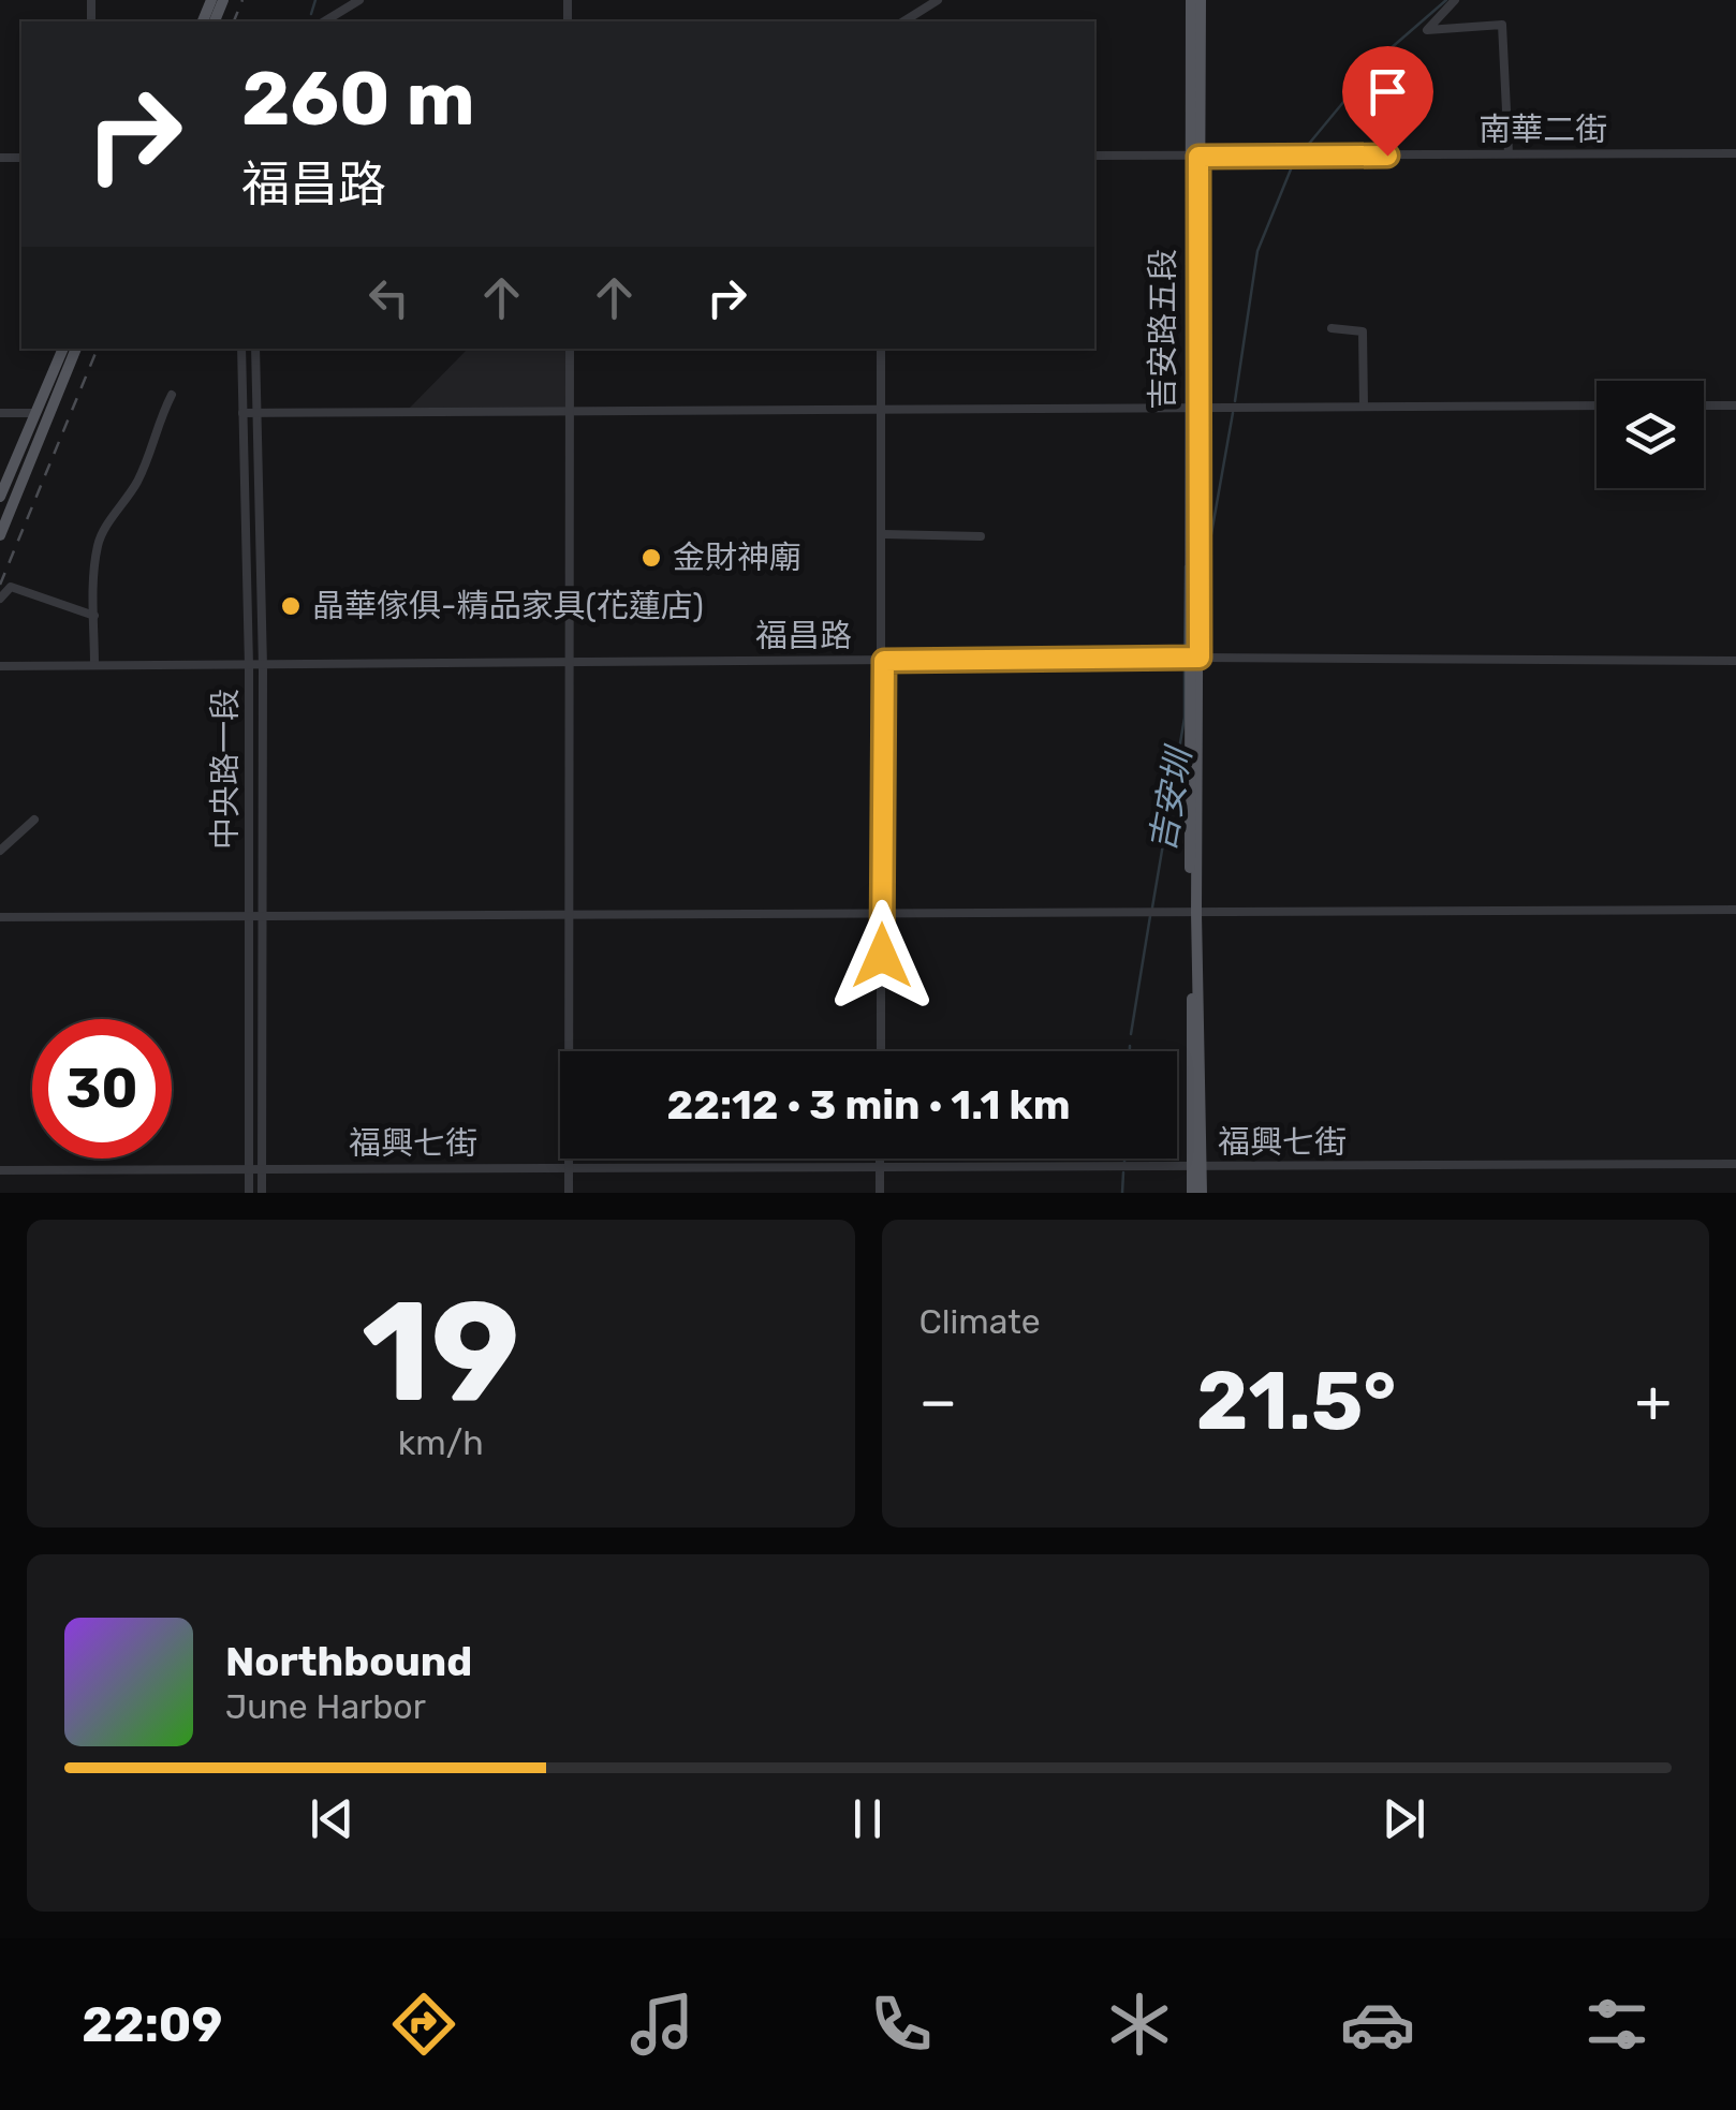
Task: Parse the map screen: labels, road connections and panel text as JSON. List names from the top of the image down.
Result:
{
  "streets": {
    "main road": ["吉安路五段"],
    "street": [
      "南華二街",
      "福昌路",
      "中央路一段",
      "福興七街"
    ]
  },
  "crossings": [
    ["南華二街", "吉安路五段"],
    ["吉安路五段", "福昌路"],
    ["吉安路五段", "福興七街"],
    ["福昌路", "中央路一段"],
    ["中央路一段", "福興七街"]
  ],
  "water": ["吉安圳"],
  "places": ["金財神廟", "晶華傢俱-精品家具(花蓮店)"],
  "page": {
    "turn": ["260 m", "福昌路"],
    "limit": "30",
    "trip": "22:12 · 3 min · 1.1 km",
    "tile": [
      ["19", "km/h"],
      "Climate"
    ],
    "heat": ["−", "21.5°", "+"],
    "song": ["Northbound", "June Harbor"],
    "tabs": "22:09"
  }
}
